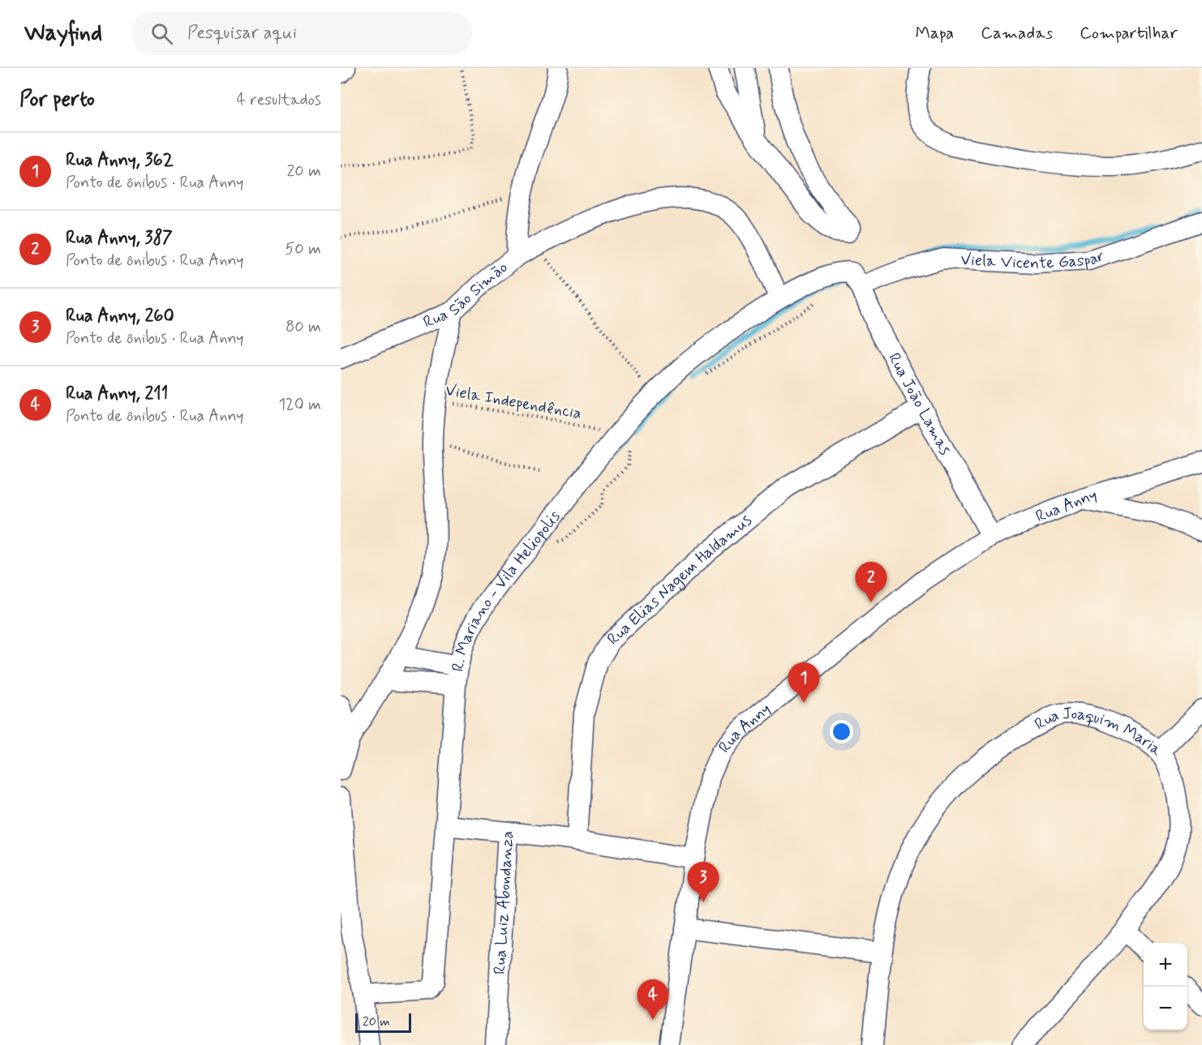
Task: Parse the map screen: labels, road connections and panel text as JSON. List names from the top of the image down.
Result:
{
  "streets": {
    "street": [
      "Viela Vicente Gaspar",
      "Rua São Simão",
      "Rua João Lamas",
      "Rua Anny",
      "Rua Elias Nagem Haldamus",
      "R. Mariano - Vila Heliopolis",
      "Rua Joaquim Maria",
      "Rua Luiz Abondanza"
    ],
    "path": ["Viela Independência"]
  },
  "crossings": [
    ["Viela Vicente Gaspar", "Rua João Lamas"],
    ["Viela Vicente Gaspar", "R. Mariano - Vila Heliopolis"],
    ["Viela Independência", "R. Mariano - Vila Heliopolis"],
    ["Rua João Lamas", "Rua Anny"],
    ["Rua João Lamas", "Rua Elias Nagem Haldamus"],
    ["Rua João Lamas", "R. Mariano - Vila Heliopolis"],
    ["Rua Anny", "Rua Luiz Abondanza"],
    ["Rua Elias Nagem Haldamus", "Rua Luiz Abondanza"]
  ],
  "scale_bar": "20 m",
  "page": {
    "header": "Wayfind",
    "search": "Pesquisar aqui",
    "nav": ["Mapa", "Camadas", "Compartilhar"],
    "heading": ["Por perto", "4 resultados"],
    "list": [
      {
        "mark": "1",
        "name": "Rua Anny, 362",
        "note": "Ponto de ônibus · Rua Anny",
        "value": "20 m"
      },
      {
        "mark": "2",
        "name": "Rua Anny, 387",
        "note": "Ponto de ônibus · Rua Anny",
        "value": "50 m"
      },
      {
        "mark": "3",
        "name": "Rua Anny, 260",
        "note": "Ponto de ônibus · Rua Anny",
        "value": "80 m"
      },
      {
        "mark": "4",
        "name": "Rua Anny, 211",
        "note": "Ponto de ônibus · Rua Anny",
        "value": "120 m"
      }
    ],
    "pins": [
      "2",
      "1",
      "3",
      "4"
    ],
    "map_buttons": ["+", "−"],
    "scale": "20 m"
  }
}
